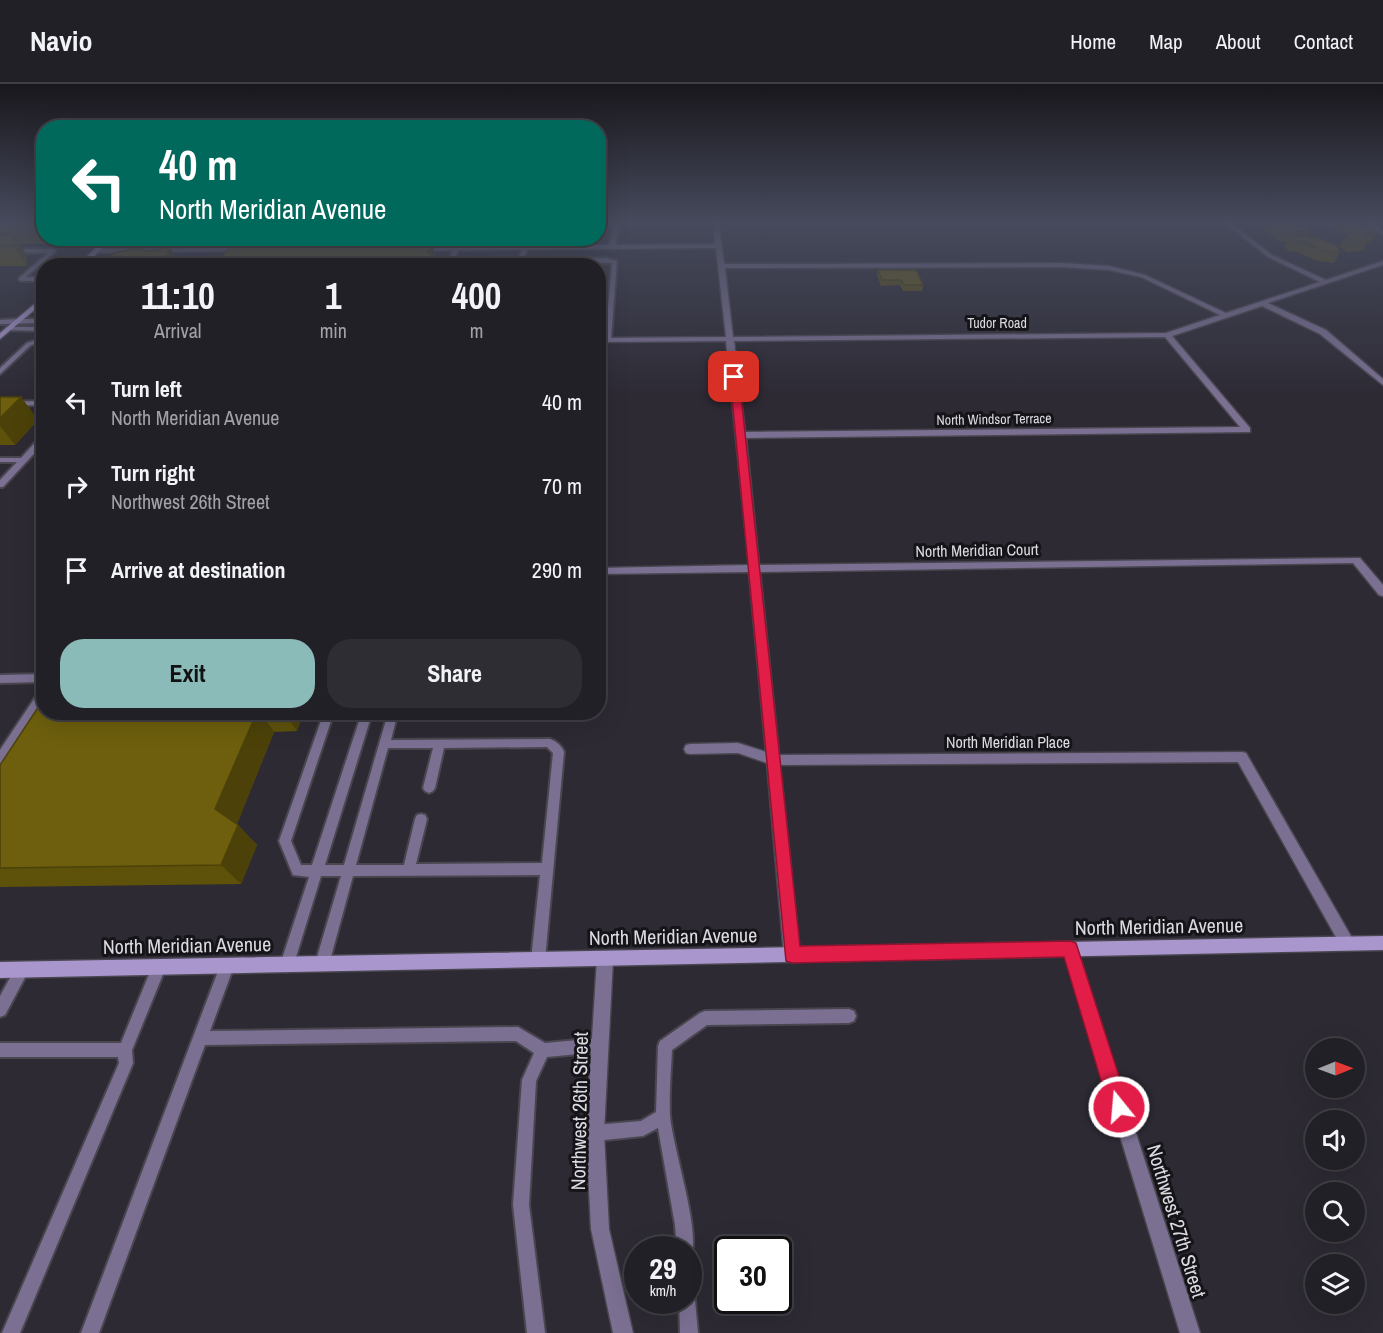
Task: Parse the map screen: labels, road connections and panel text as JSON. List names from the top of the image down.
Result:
{
  "streets": {
    "main road": ["North Meridian Avenue"],
    "street": [
      "Tudor Road",
      "North Windsor Terrace",
      "North Meridian Court",
      "North Meridian Place",
      "Northwest 26th Street",
      "Northwest 27th Street"
    ]
  },
  "crossings": [
    ["Tudor Road", "North Windsor Terrace"],
    ["North Meridian Place", "North Meridian Avenue"],
    ["North Meridian Avenue", "Northwest 26th Street"],
    ["North Meridian Avenue", "Northwest 27th Street"]
  ],
  "north": "right",
  "page": {
    "header": "Navio",
    "nav": [
      "Home",
      "Map",
      "About",
      "Contact"
    ],
    "turn": ["40 m", "North Meridian Avenue"],
    "eta": [
      "11:10",
      "Arrival",
      "1",
      "min",
      "400",
      "m"
    ],
    "list": [
      {
        "name": "Turn left",
        "note": "North Meridian Avenue",
        "value": "40 m"
      },
      {
        "name": "Turn right",
        "note": "Northwest 26th Street",
        "value": "70 m"
      },
      {
        "name": "Arrive at destination",
        "value": "290 m"
      }
    ],
    "buttons": ["Exit", "Share"],
    "speed": "29 km/h",
    "limit": "30"
  }
}
